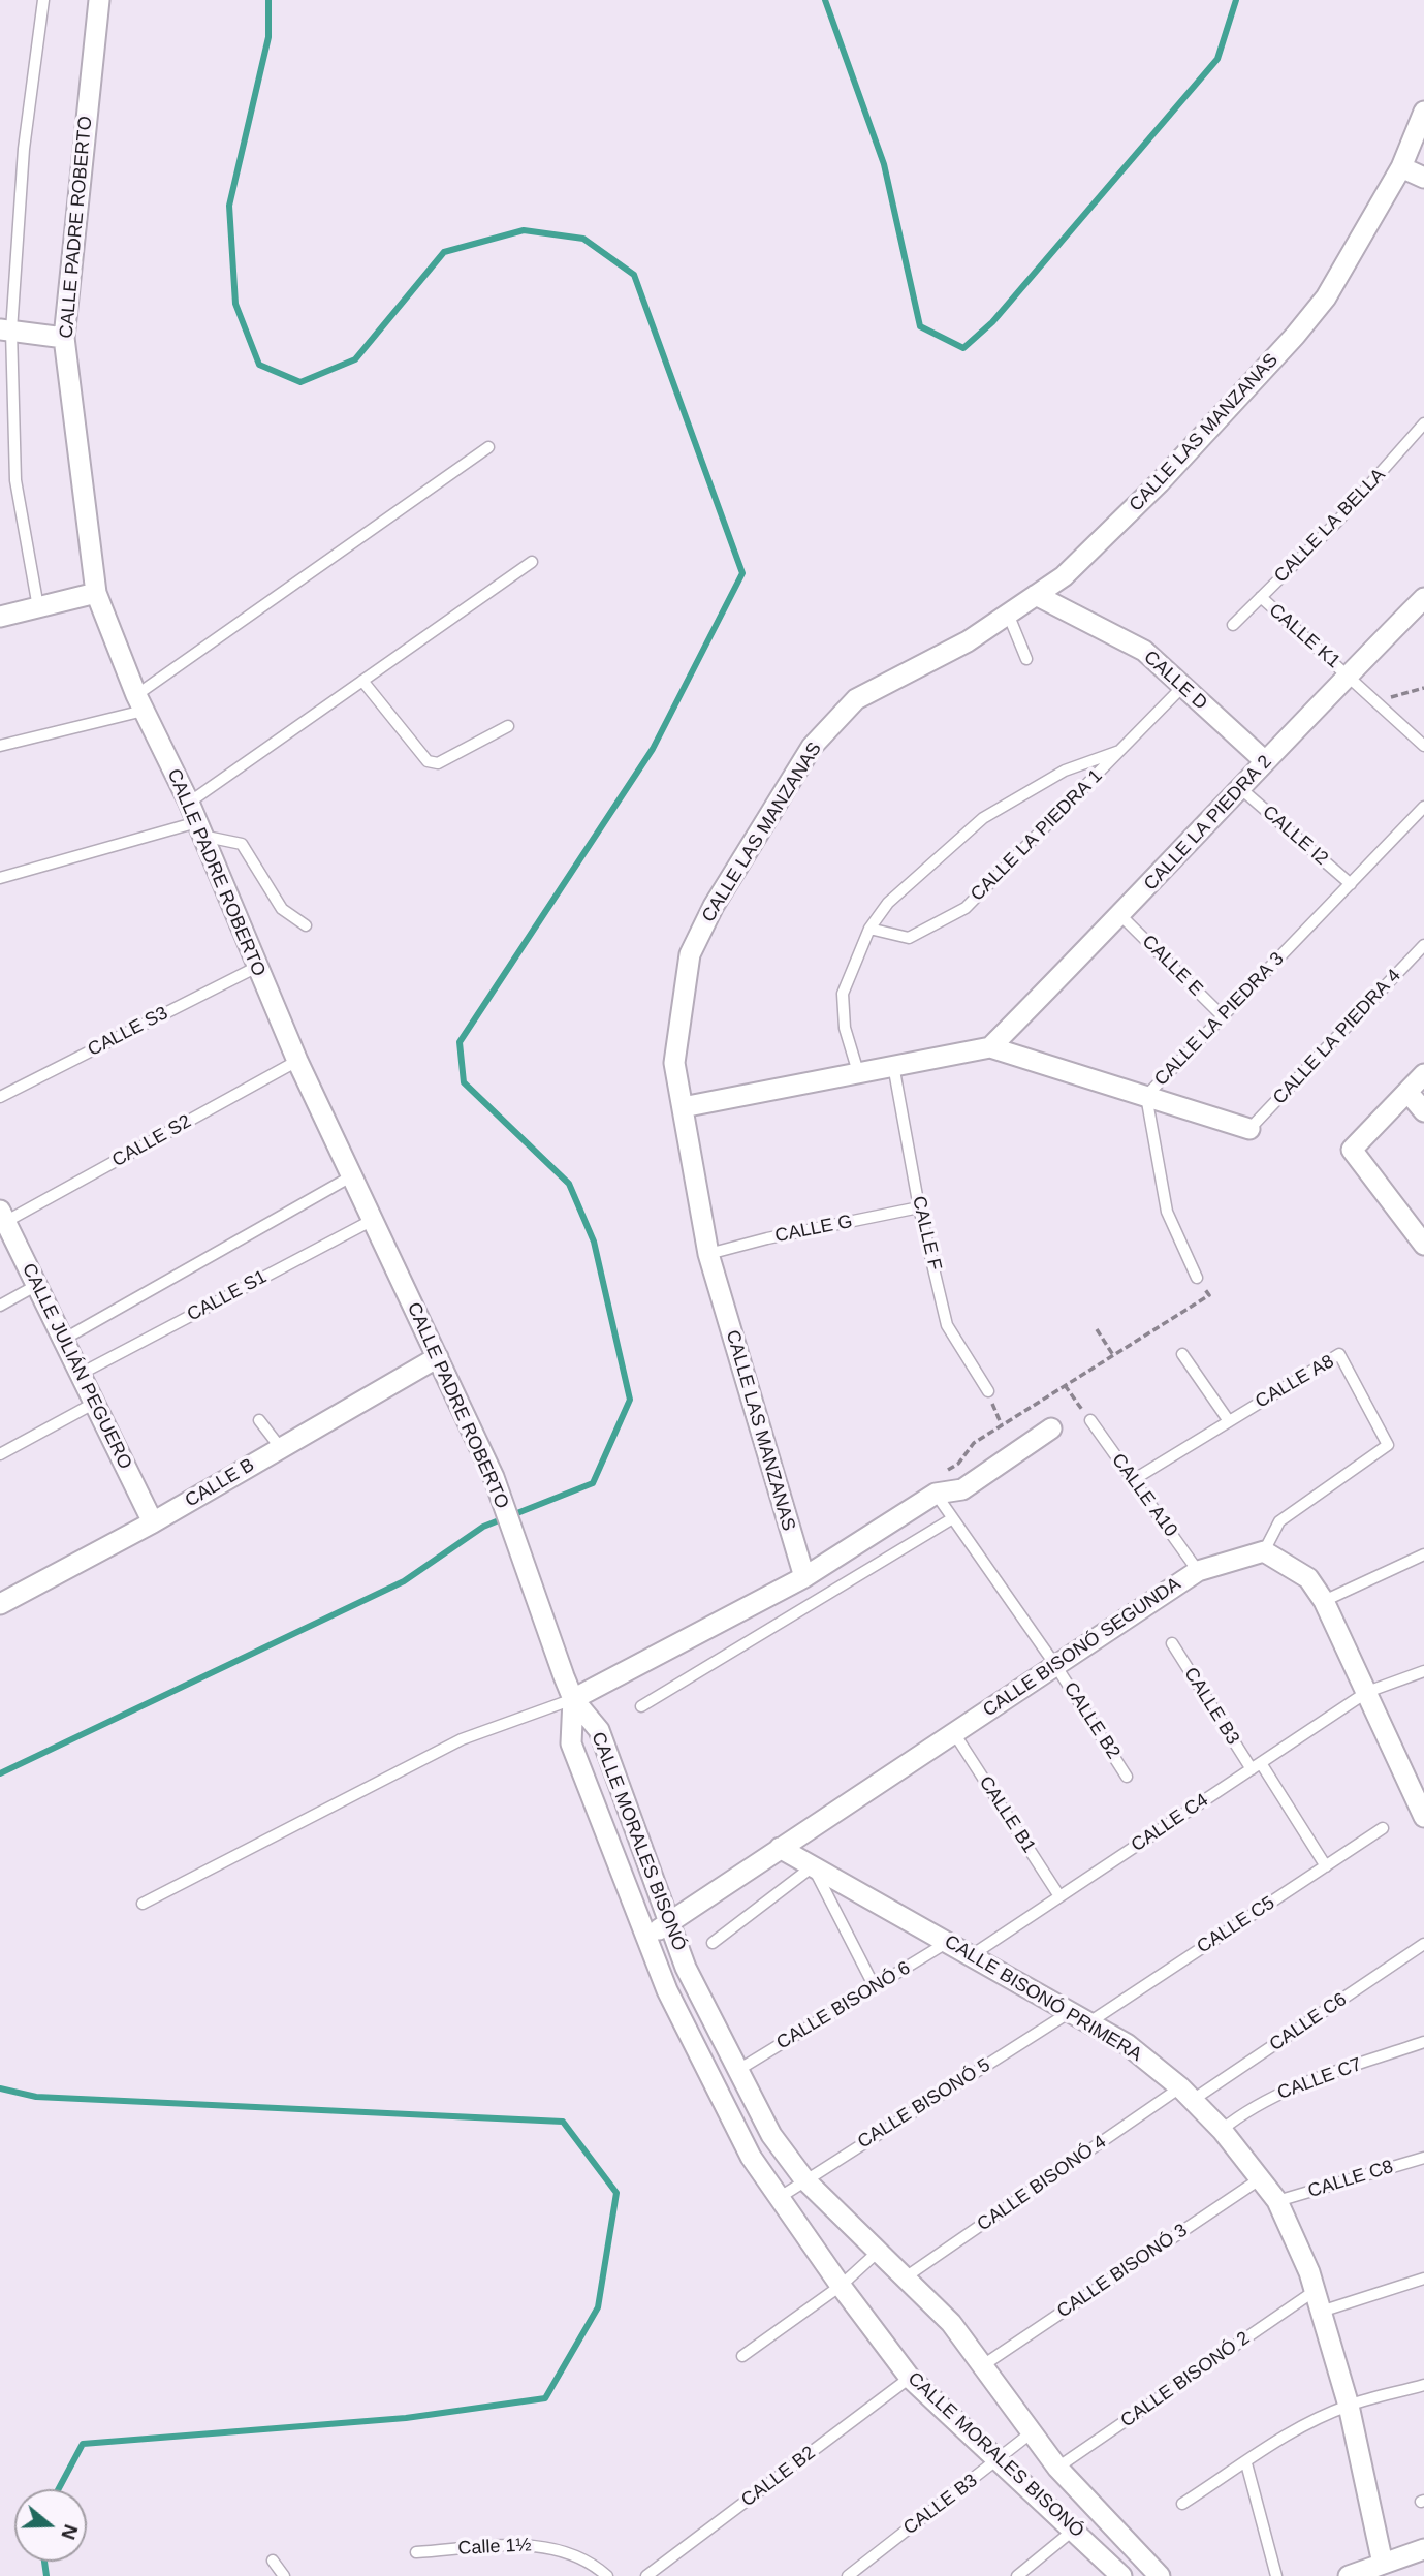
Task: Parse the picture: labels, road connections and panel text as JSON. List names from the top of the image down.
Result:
{
  "streets": {
    "street": [
      "CALLE PADRE ROBERTO",
      "CALLE LAS MANZANAS",
      "CALLE D",
      "CALLE LA PIEDRA 2",
      "CALLE JULIÁN PEGUERO",
      "CALLE B",
      "CALLE BISONÓ SEGUNDA",
      "CALLE MORALES BISONÓ",
      "CALLE BISONÓ PRIMERA"
    ],
    "lane": [
      "CALLE LA BELLA",
      "CALLE K1",
      "CALLE LA PIEDRA 1",
      "CALLE I2",
      "CALLE E",
      "CALLE LA PIEDRA 3",
      "CALLE S3",
      "CALLE LA PIEDRA 4",
      "CALLE S2",
      "CALLE G",
      "CALLE F",
      "CALLE S1",
      "CALLE A8",
      "CALLE A10",
      "CALLE B3",
      "CALLE B2",
      "CALLE B1",
      "CALLE C4",
      "CALLE C5",
      "CALLE BISONÓ 6",
      "CALLE C6",
      "CALLE C7",
      "CALLE BISONÓ 5",
      "CALLE C8",
      "CALLE BISONÓ 4",
      "CALLE BISONÓ 3",
      "CALLE BISONÓ 2",
      "Calle 1½"
    ]
  },
  "crossings": [
    ["CALLE PADRE ROBERTO", "CALLE S3"],
    ["CALLE PADRE ROBERTO", "CALLE S2"],
    ["CALLE PADRE ROBERTO", "CALLE S1"],
    ["CALLE PADRE ROBERTO", "CALLE B"],
    ["CALLE PADRE ROBERTO", "CALLE MORALES BISONÓ"],
    ["CALLE LAS MANZANAS", "CALLE D"],
    ["CALLE LAS MANZANAS", "CALLE G"],
    ["CALLE LA BELLA", "CALLE K1"],
    ["CALLE K1", "CALLE LA PIEDRA 2"],
    ["CALLE D", "CALLE LA PIEDRA 2"],
    ["CALLE D", "CALLE LA PIEDRA 1"],
    ["CALLE LA PIEDRA 2", "CALLE I2"],
    ["CALLE LA PIEDRA 2", "CALLE E"],
    ["CALLE I2", "CALLE LA PIEDRA 3"],
    ["CALLE E", "CALLE LA PIEDRA 3"],
    ["CALLE S2", "CALLE JULIÁN PEGUERO"],
    ["CALLE G", "CALLE F"],
    ["CALLE S1", "CALLE JULIÁN PEGUERO"],
    ["CALLE JULIÁN PEGUERO", "CALLE B"],
    ["CALLE A8", "CALLE A10"],
    ["CALLE A8", "CALLE BISONÓ SEGUNDA"],
    ["CALLE A10", "CALLE BISONÓ SEGUNDA"],
    ["CALLE BISONÓ SEGUNDA", "CALLE B2"],
    ["CALLE BISONÓ SEGUNDA", "CALLE B1"],
    ["CALLE BISONÓ SEGUNDA", "CALLE MORALES BISONÓ"],
    ["CALLE BISONÓ SEGUNDA", "CALLE BISONÓ PRIMERA"],
    ["CALLE B3", "CALLE C4"],
    ["CALLE B3", "CALLE MORALES BISONÓ"],
    ["CALLE B3", "CALLE C5"],
    ["CALLE B2", "CALLE MORALES BISONÓ"],
    ["CALLE B1", "CALLE C4"],
    ["CALLE C4", "CALLE BISONÓ PRIMERA"],
    ["CALLE MORALES BISONÓ", "CALLE BISONÓ 6"],
    ["CALLE MORALES BISONÓ", "CALLE BISONÓ 5"],
    ["CALLE MORALES BISONÓ", "CALLE BISONÓ 4"],
    ["CALLE MORALES BISONÓ", "CALLE BISONÓ 3"],
    ["CALLE MORALES BISONÓ", "CALLE BISONÓ 2"],
    ["CALLE C5", "CALLE BISONÓ PRIMERA"],
    ["CALLE BISONÓ PRIMERA", "CALLE BISONÓ 6"],
    ["CALLE BISONÓ PRIMERA", "CALLE C6"],
    ["CALLE BISONÓ PRIMERA", "CALLE C7"],
    ["CALLE BISONÓ PRIMERA", "CALLE BISONÓ 5"],
    ["CALLE BISONÓ PRIMERA", "CALLE C8"],
    ["CALLE BISONÓ PRIMERA", "CALLE BISONÓ 4"],
    ["CALLE BISONÓ PRIMERA", "CALLE BISONÓ 3"],
    ["CALLE BISONÓ PRIMERA", "CALLE BISONÓ 2"],
    ["CALLE C6", "CALLE BISONÓ 4"]
  ],
  "north": "right"
}
